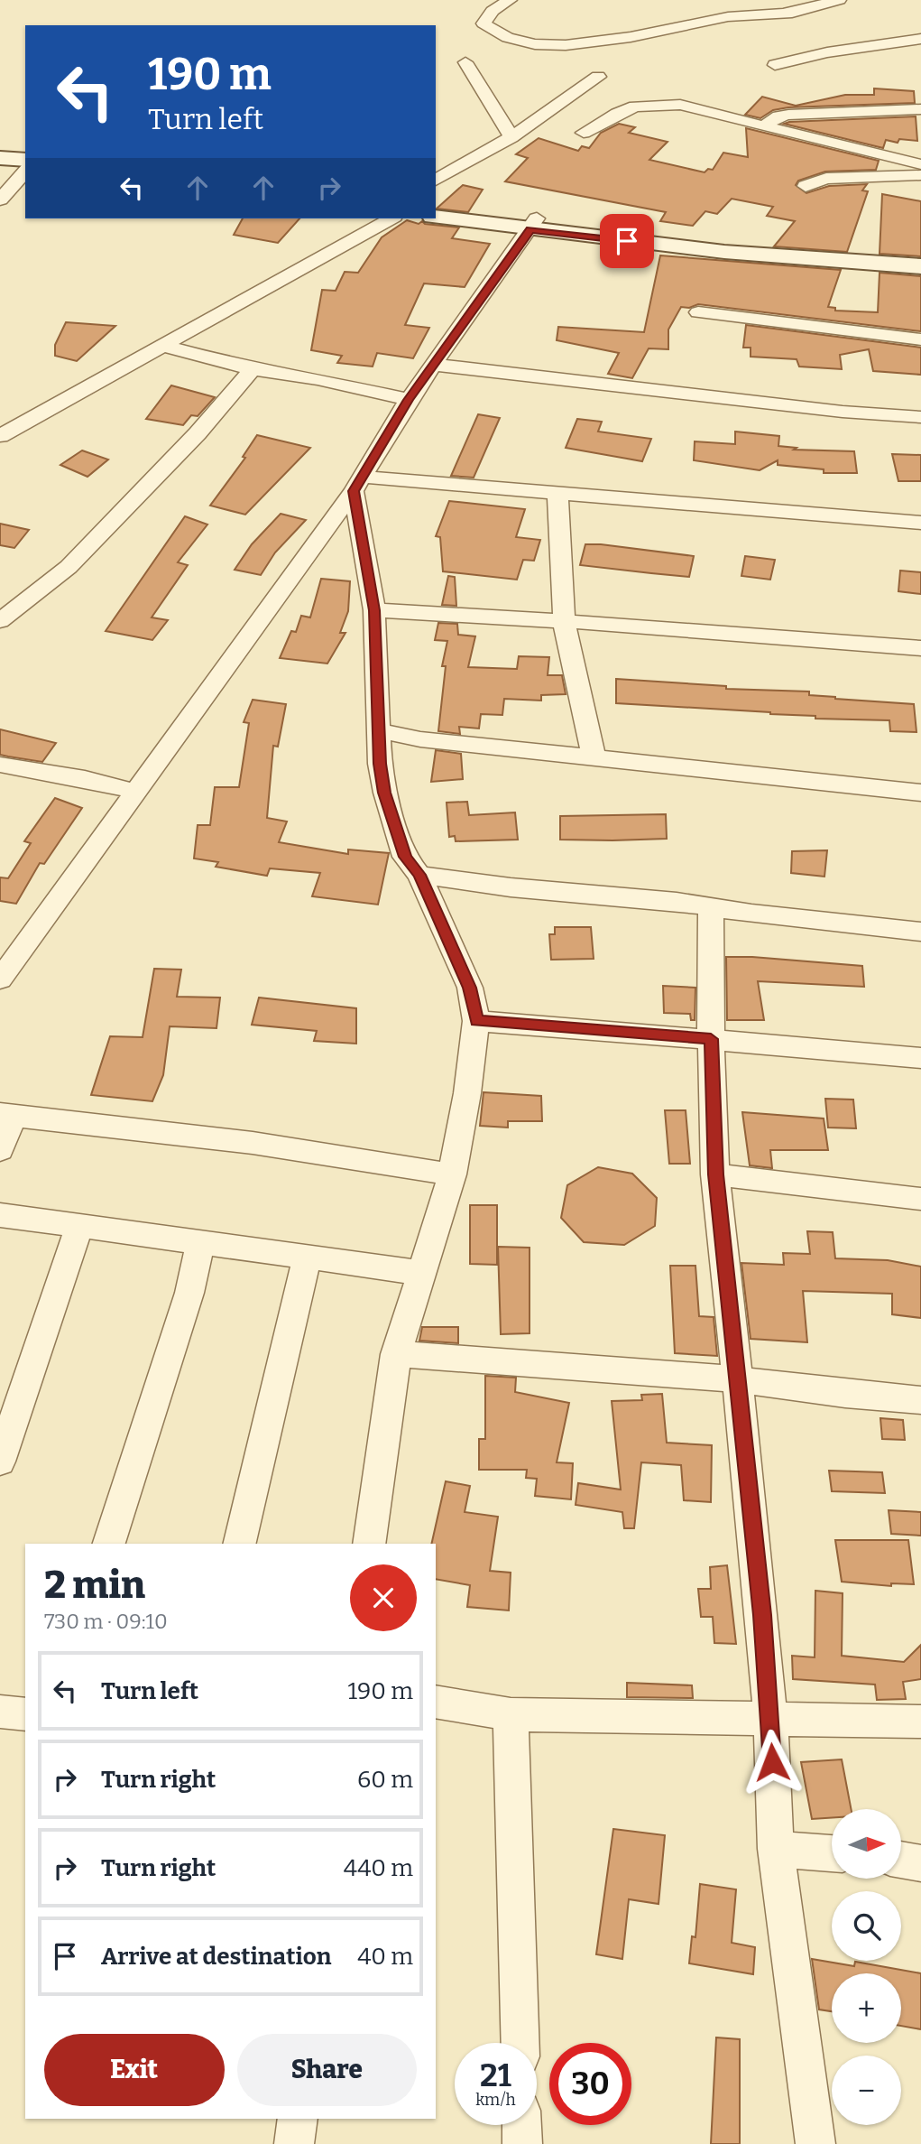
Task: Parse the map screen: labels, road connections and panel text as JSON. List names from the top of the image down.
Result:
{
  "north": "right",
  "page": {
    "turn": ["190 m", "Turn left"],
    "heading": ["2 min", "730 m · 09:10"],
    "list": [
      {
        "name": "Turn left",
        "value": "190 m"
      },
      {
        "name": "Turn right",
        "value": "60 m"
      },
      {
        "name": "Turn right",
        "value": "440 m"
      },
      {
        "name": "Arrive at destination",
        "value": "40 m"
      }
    ],
    "map_buttons": ["+", "−"],
    "buttons": ["Exit", "Share"],
    "speed": "21 km/h",
    "limit": "30"
  }
}
